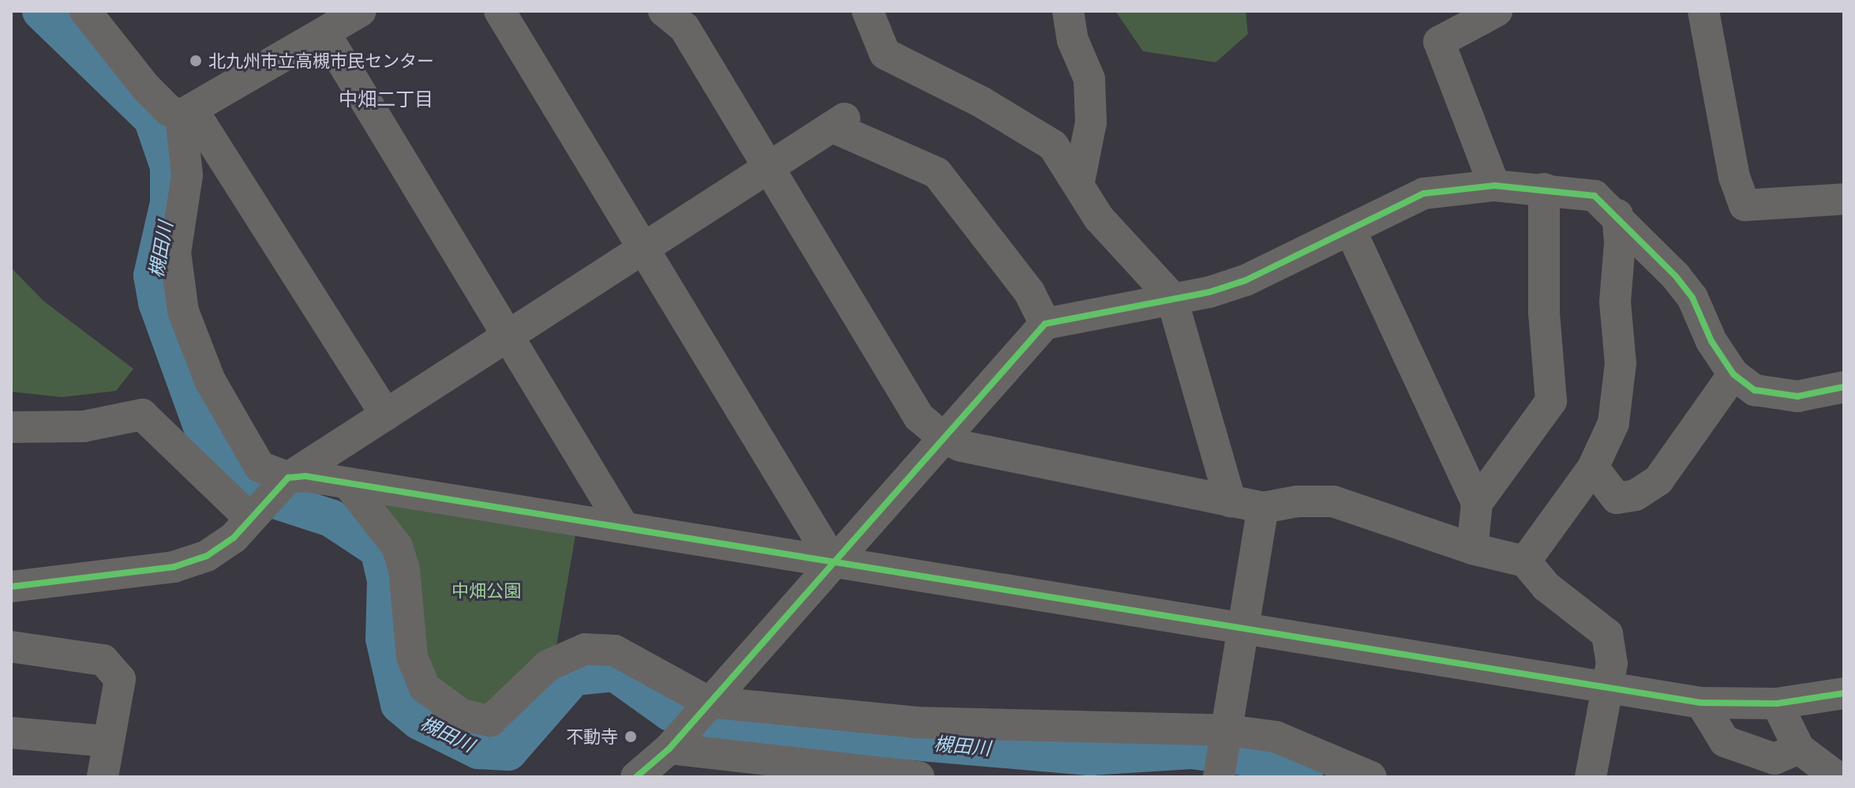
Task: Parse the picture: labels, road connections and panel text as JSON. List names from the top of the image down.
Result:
{
  "districts": ["中畑二丁目"],
  "water": ["槻田川"],
  "parks": ["中畑公園"],
  "places": ["北九州市立高槻市民センター", "不動寺"]
}
